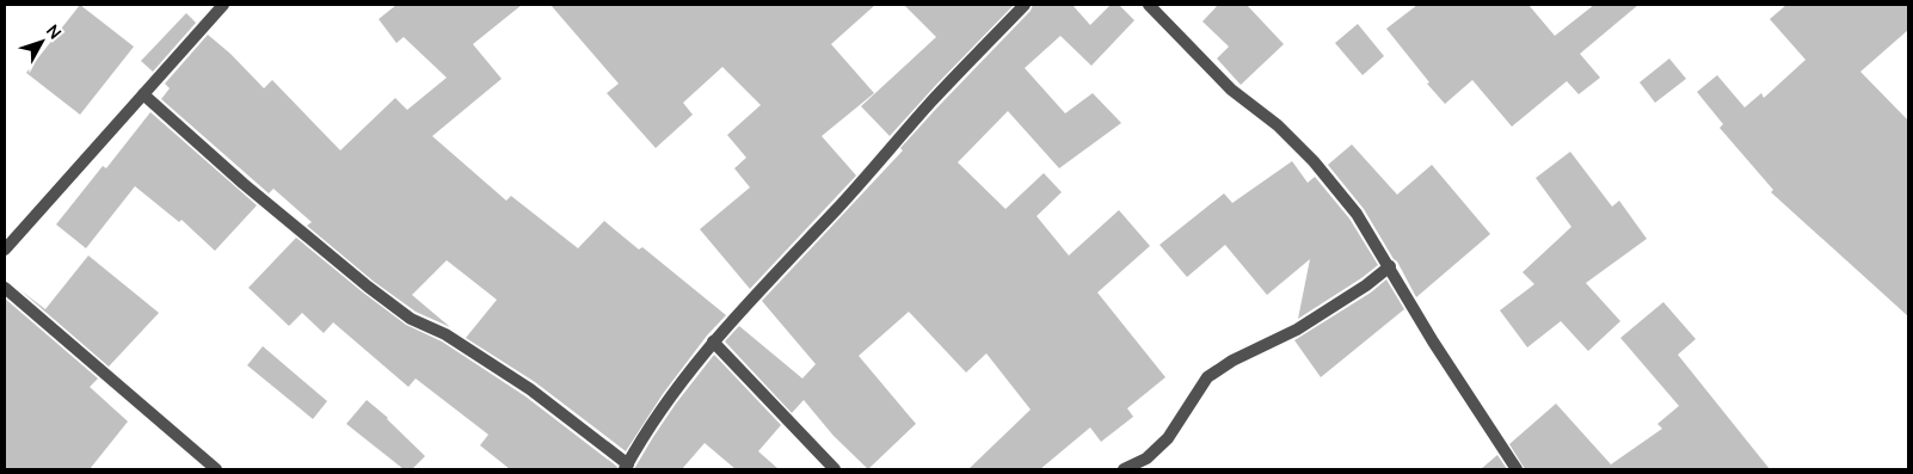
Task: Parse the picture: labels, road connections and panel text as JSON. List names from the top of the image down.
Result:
{
  "north": "top right"
}
